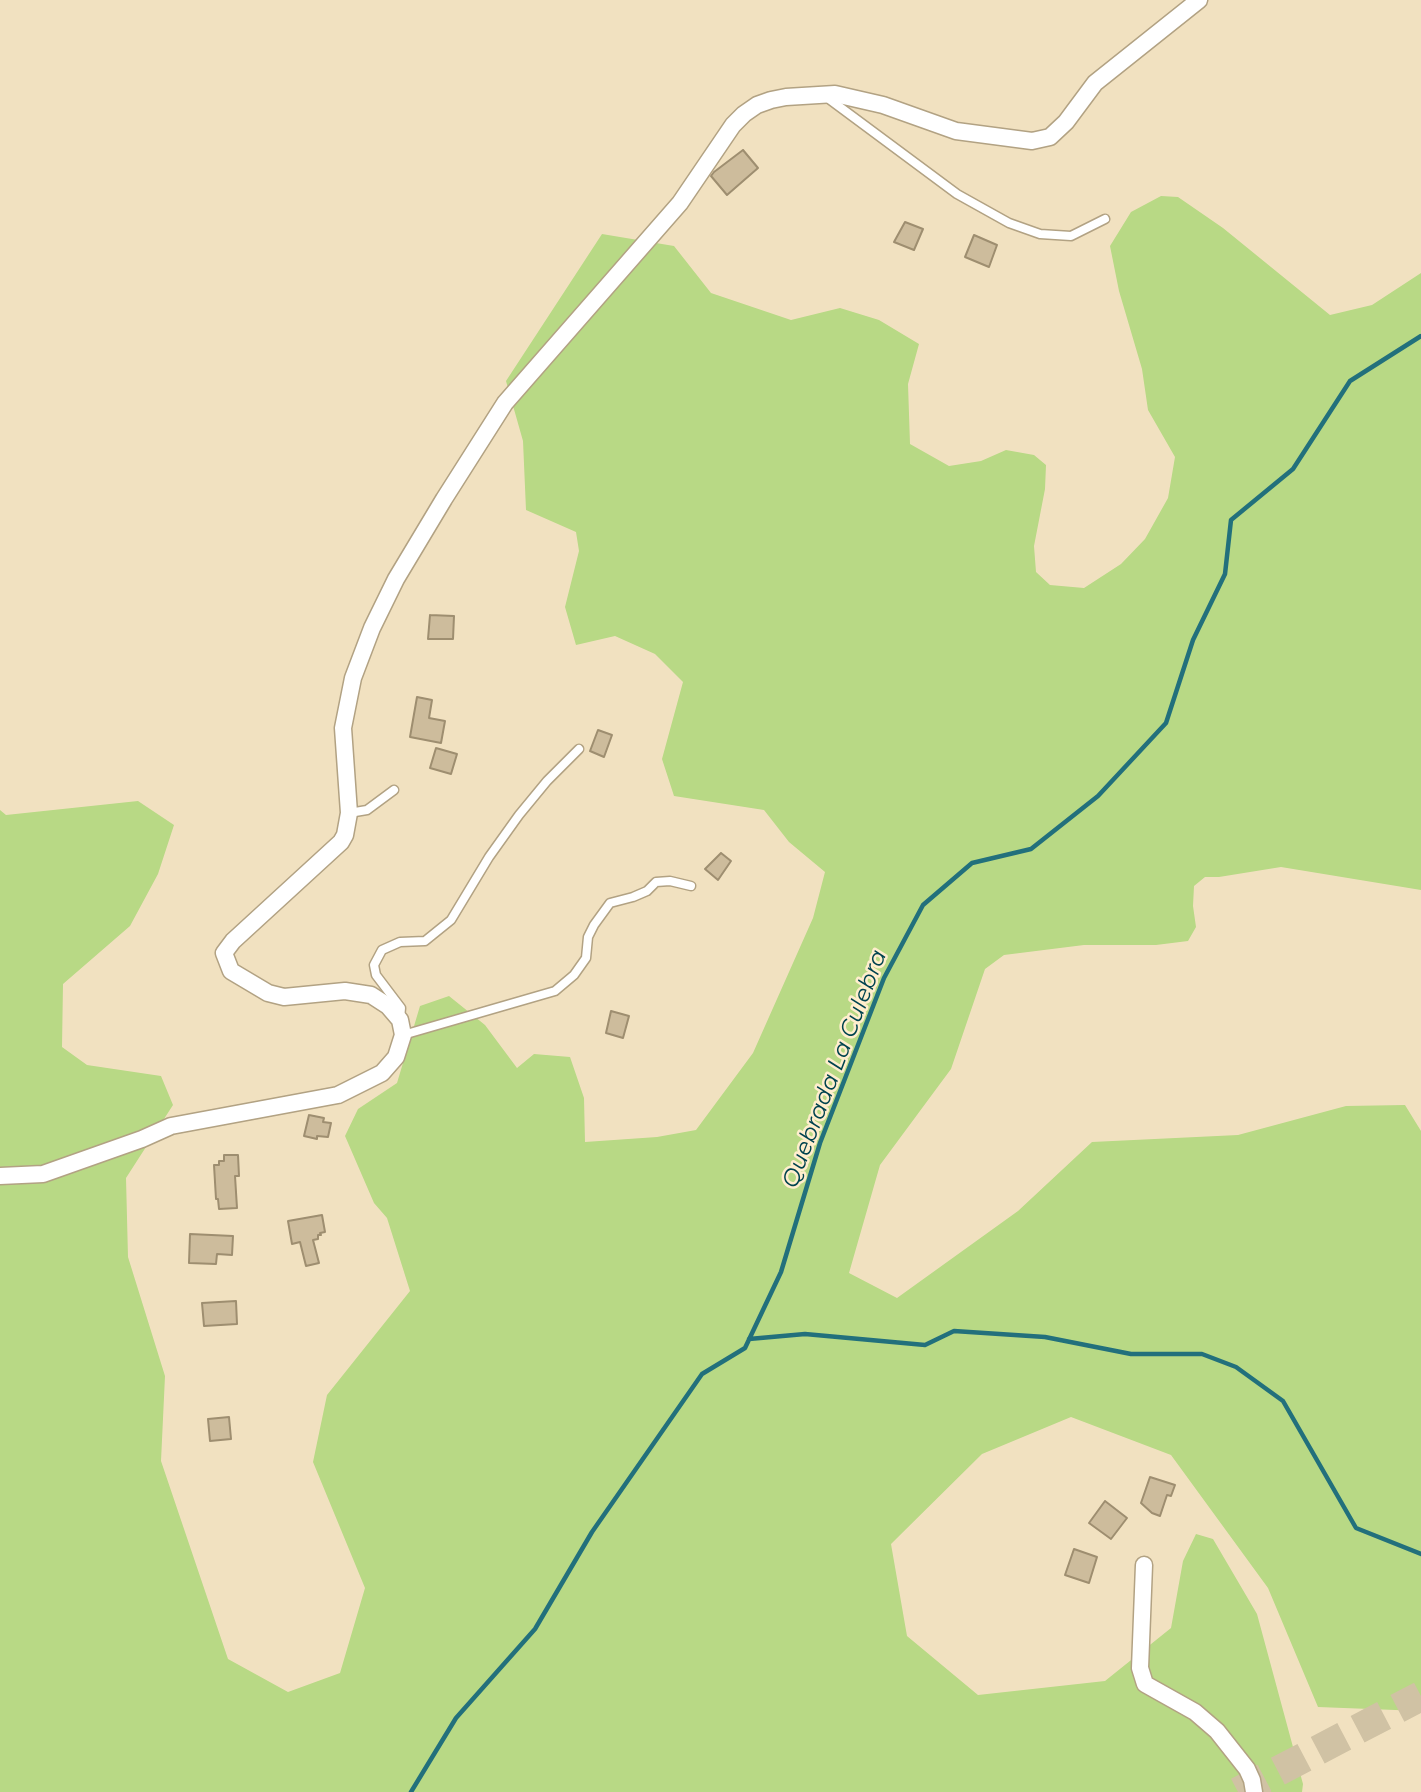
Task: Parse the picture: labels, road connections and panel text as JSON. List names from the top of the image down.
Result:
{
  "water": ["Quebrada La Culebra"]
}
